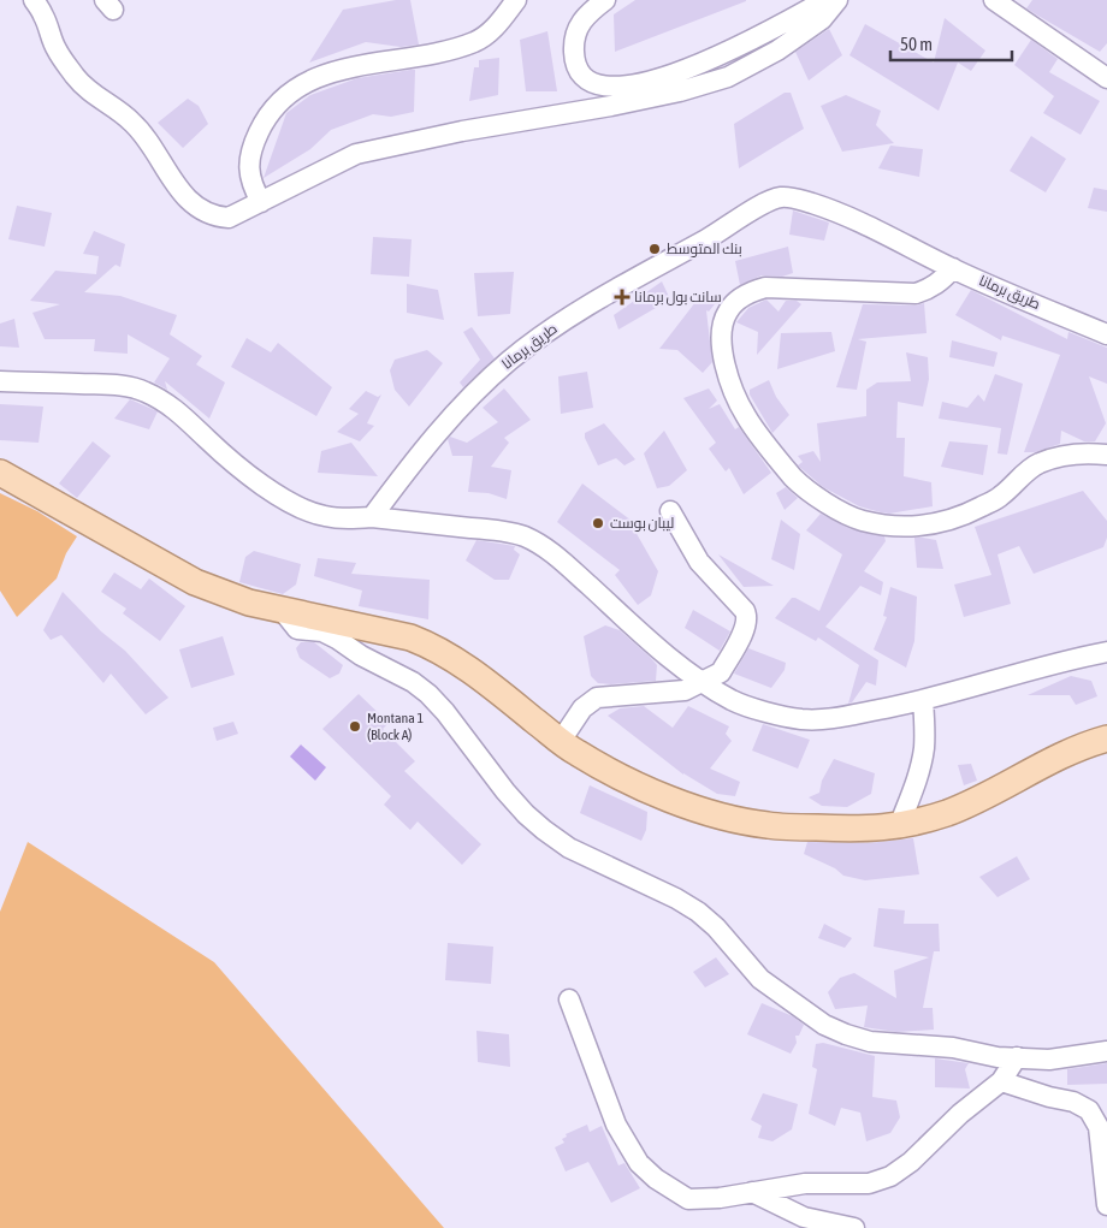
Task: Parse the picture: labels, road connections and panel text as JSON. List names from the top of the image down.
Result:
{
  "streets": {
    "street": ["طريق برمانا"]
  },
  "places": {
    "other": ["بنك المتوسط", "ليبان بوست", "Montana 1 (Block A)"],
    "health": ["سانت بول برمانا"]
  },
  "scale_bar": "50 m"
}
